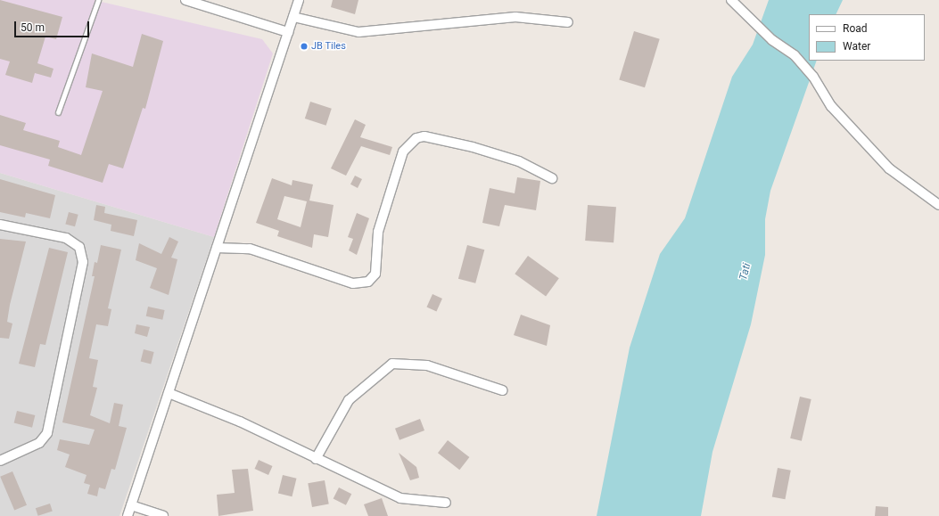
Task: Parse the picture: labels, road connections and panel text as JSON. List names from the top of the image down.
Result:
{
  "water": ["Tati"],
  "places": ["JB Tiles"],
  "legend": ["Road", "Water"],
  "scale_bar": "50 m"
}
